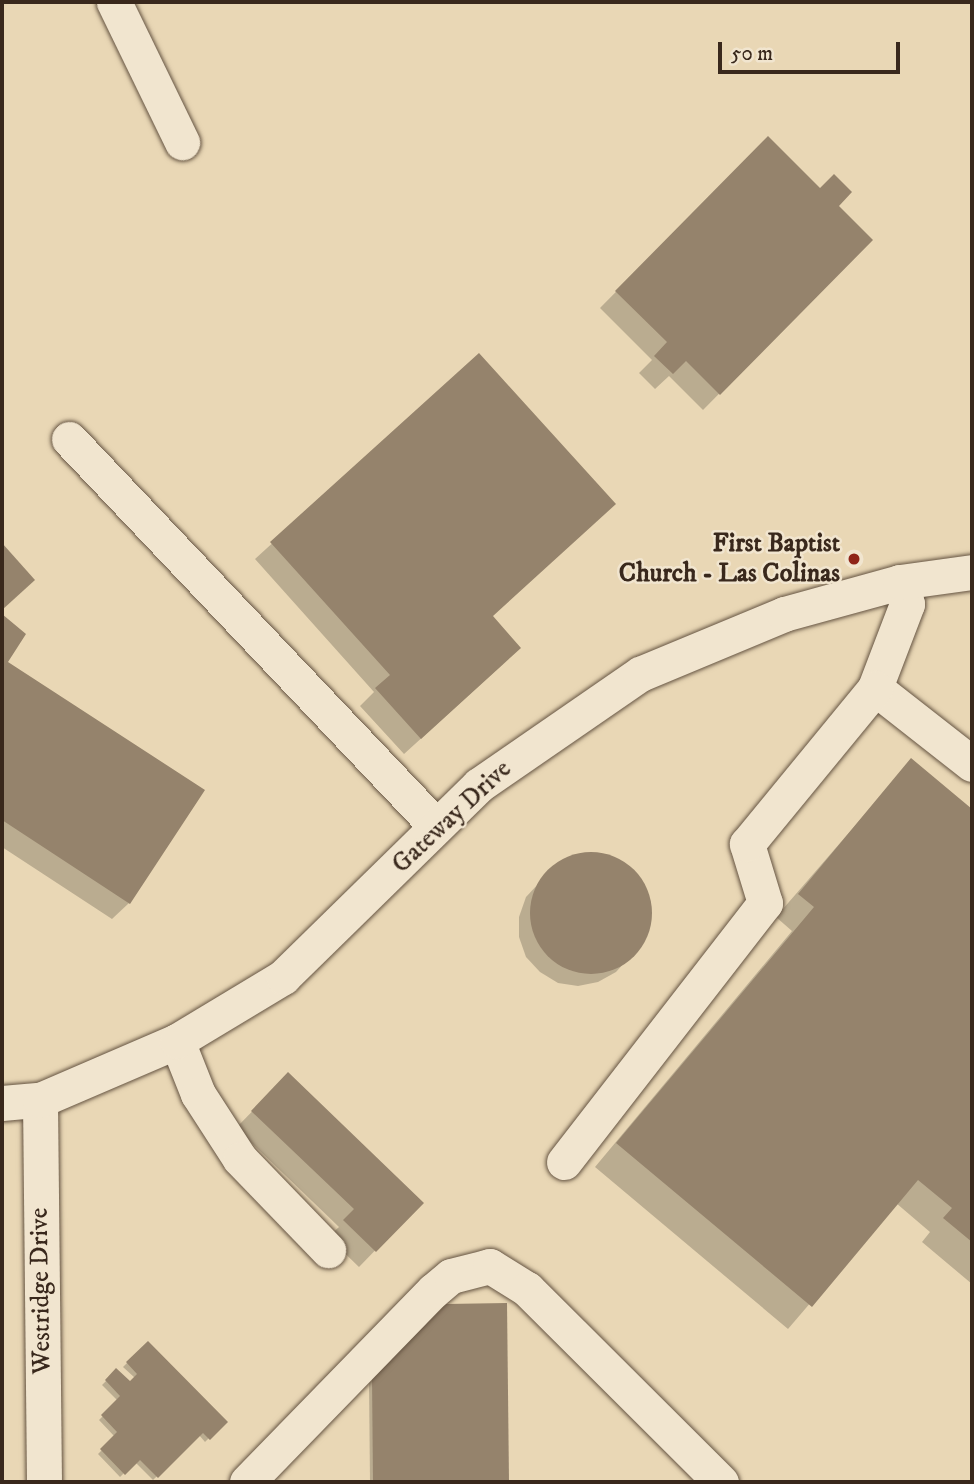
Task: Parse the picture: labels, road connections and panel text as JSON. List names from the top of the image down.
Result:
{
  "streets": {
    "street": ["Gateway Drive", "Westridge Drive"]
  },
  "crossings": [
    ["Gateway Drive", "Westridge Drive"]
  ],
  "places": ["First Baptist Church - Las Colinas"],
  "scale_bar": "50 m"
}
